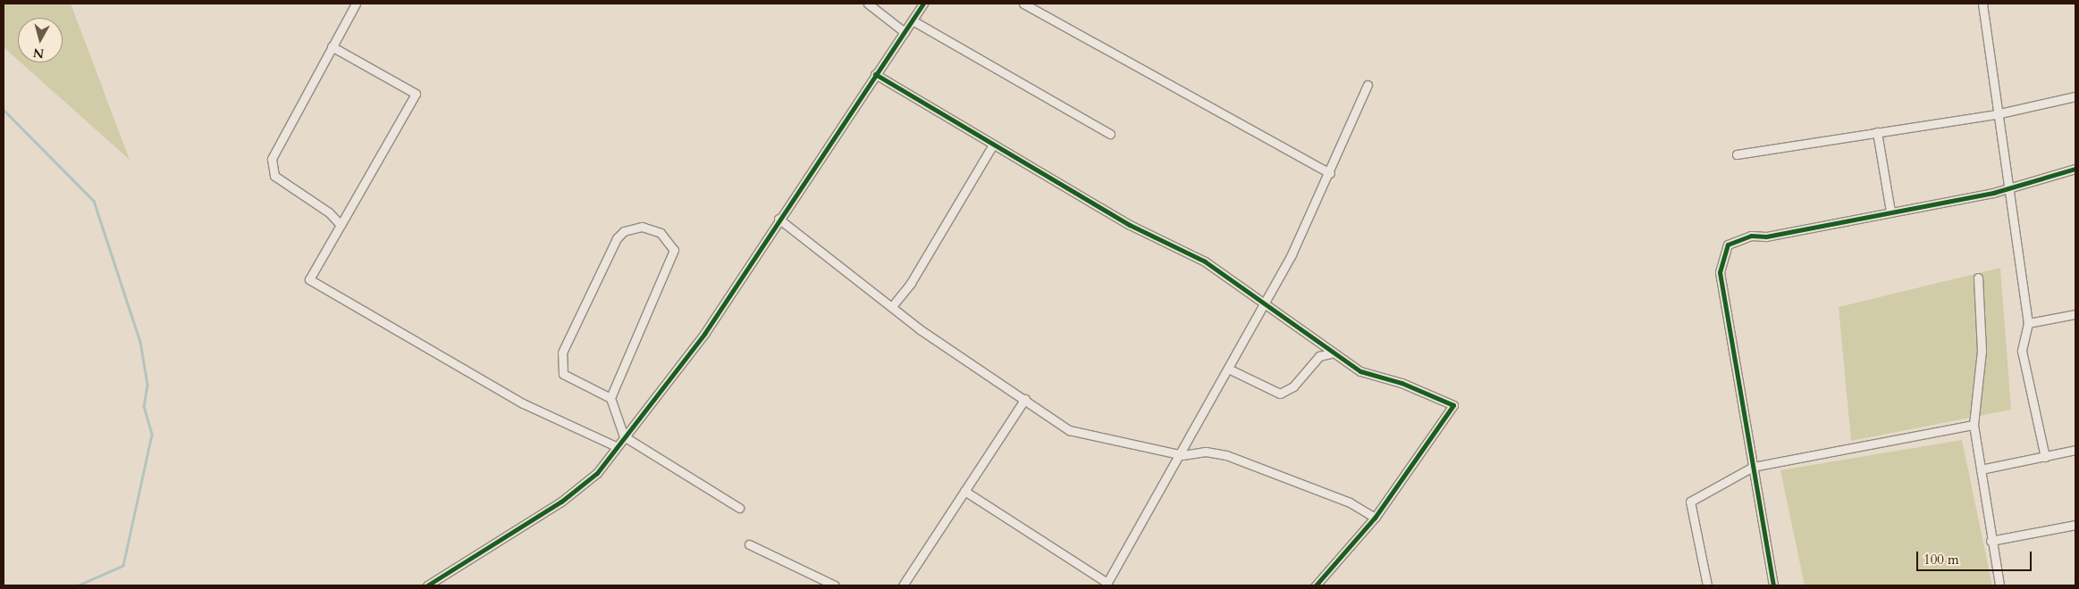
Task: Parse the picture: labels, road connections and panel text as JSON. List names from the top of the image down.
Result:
{
  "scale_bar": "100 m",
  "north": "bottom"
}
